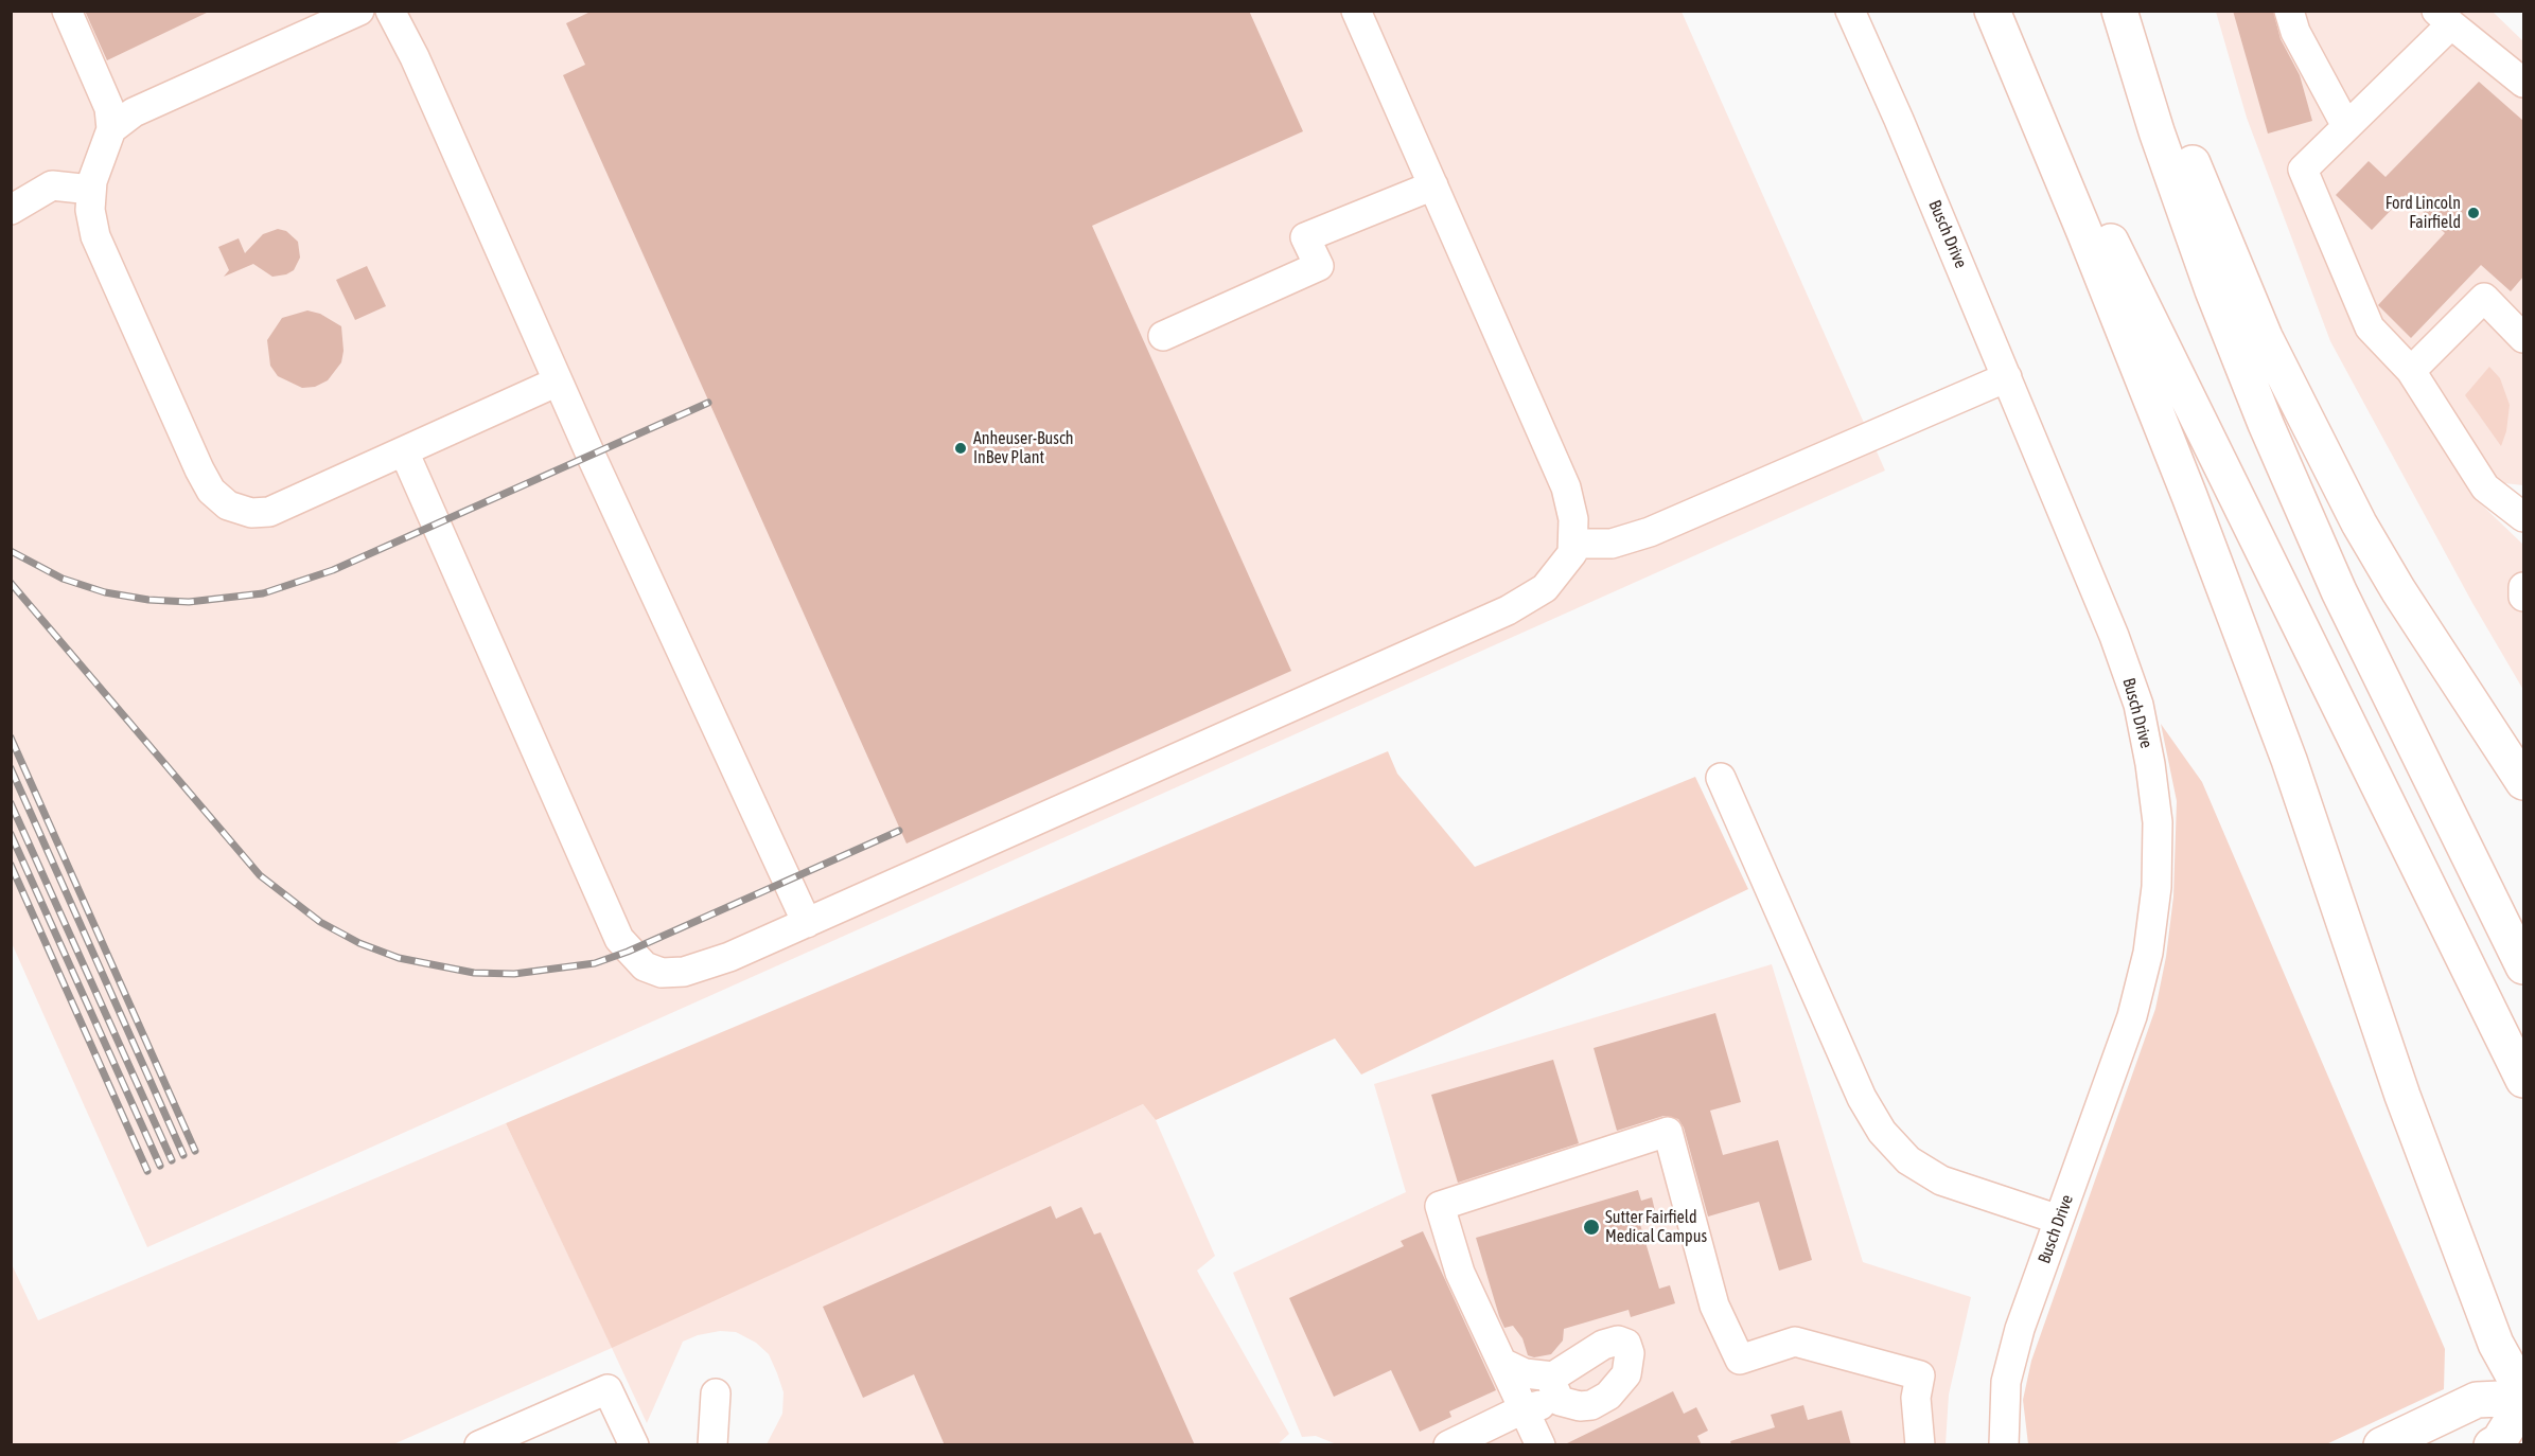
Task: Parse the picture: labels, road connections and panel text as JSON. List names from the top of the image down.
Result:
{
  "streets": {
    "street": ["Busch Drive"]
  },
  "places": ["Ford Lincoln Fairfield", "Anheuser-Busch InBev Plant", "Sutter Fairfield Medical Campus"]
}
